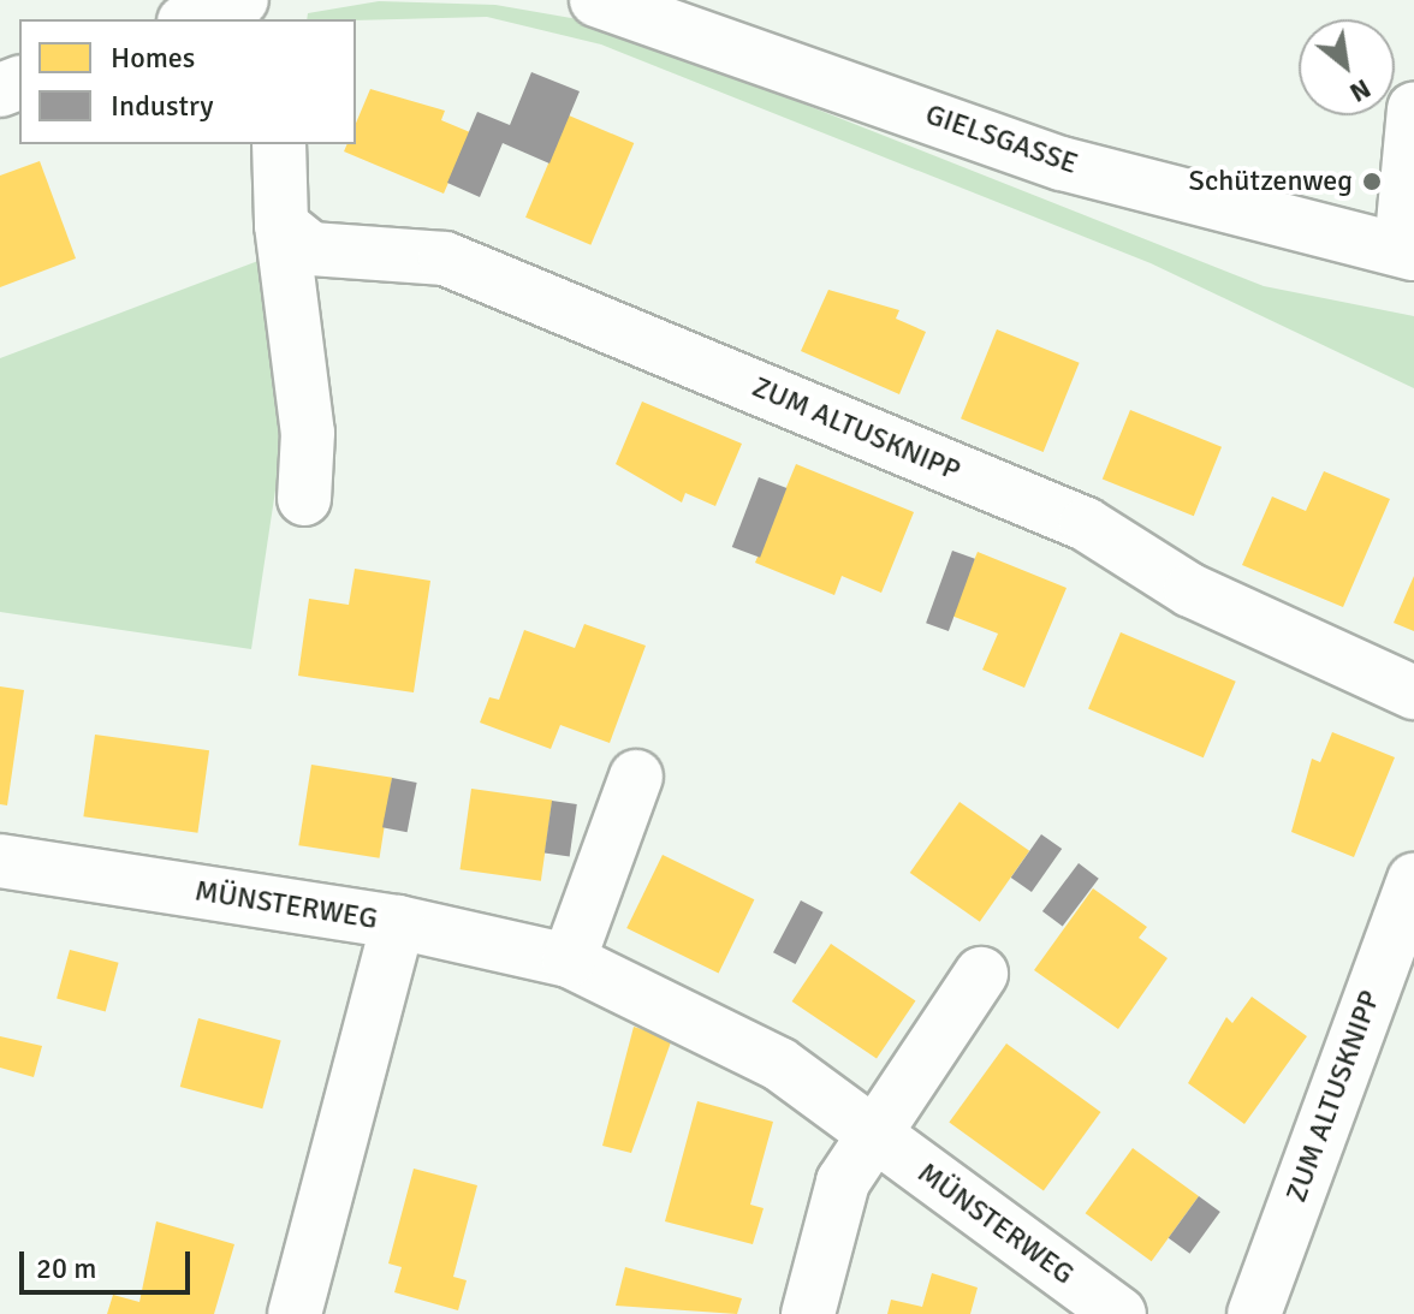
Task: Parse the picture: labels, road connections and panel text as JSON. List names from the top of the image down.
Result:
{
  "streets": {
    "street": ["GIELSGASSE", "ZUM ALTUSKNIPP", "MÜNSTERWEG"]
  },
  "places": ["Schützenweg"],
  "legend": ["Homes", "Industry"],
  "scale_bar": "20 m",
  "north": "bottom right"
}
